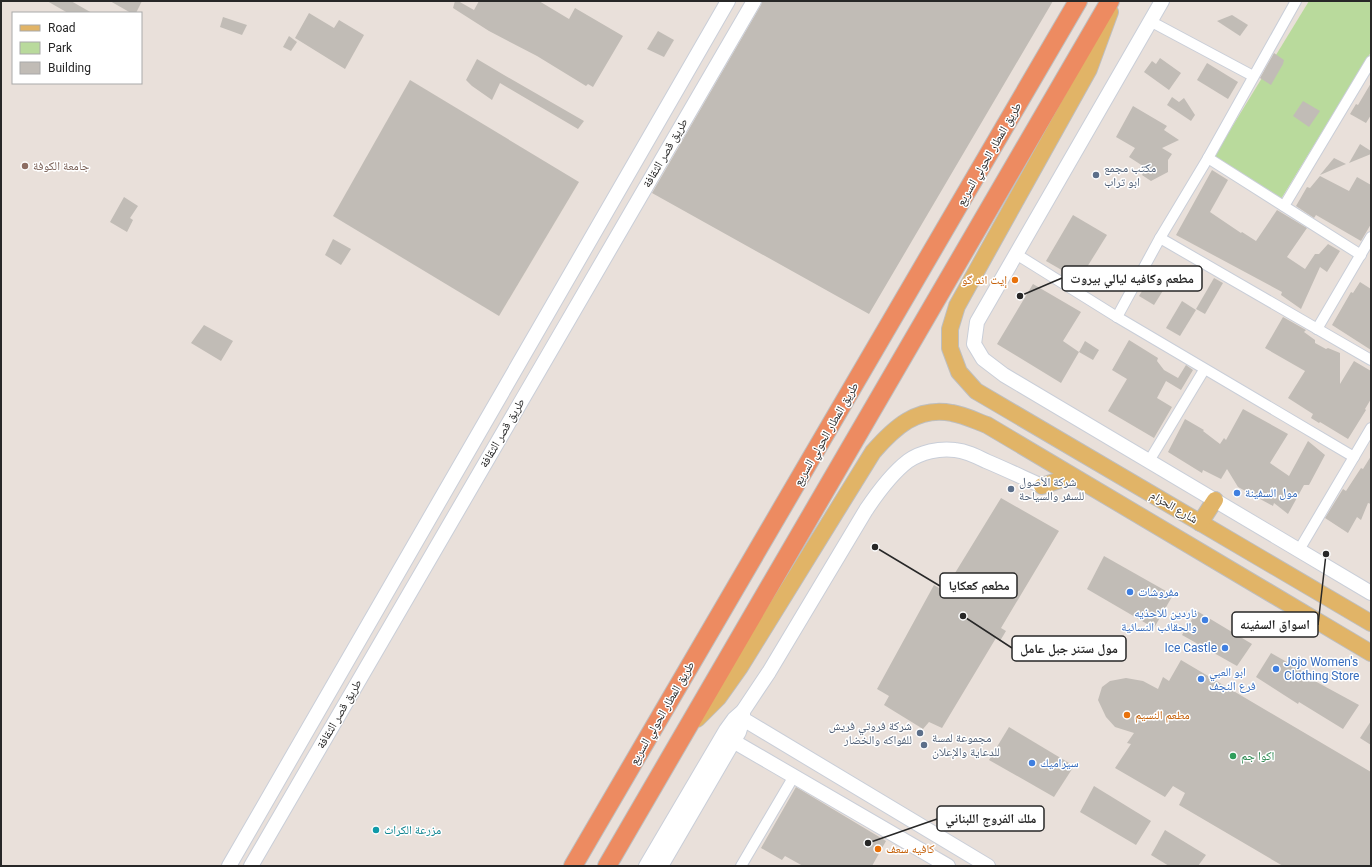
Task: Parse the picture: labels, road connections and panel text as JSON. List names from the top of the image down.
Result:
{
  "streets": {
    "highway": ["طريق المطار الحولي السريع"],
    "main road": ["شارع الحزام"],
    "street": ["طريق قصر الثقافة"]
  },
  "places": [
    "جامعة الكوفة",
    "مكتب مجمع ابو تراب",
    "إيت اند گو",
    "مطعم وكافيه ليالي بيروت",
    "شركة الأصول للسفر والسياحة",
    "مول السفينة",
    "مطعم كعكايا",
    "اسواق السفينه",
    "مفروشات",
    "مول ستنر جبل عامل",
    "ناردين للاحذيه والحقائب النسائية",
    "Ice Castle",
    "Jojo Women's Clothing Store",
    "ابو العبي فرع النجف",
    "مطعم النسيم",
    "شركة فروتي فريش للفواكه والخضار",
    "مجموعة لمسة للدعاية والإعلان",
    "اكوا جم",
    "سيراميك",
    "مزرعة الكراث",
    "ملك الفروج اللبناني",
    "كافيه سعف"
  ],
  "legend": ["Road", "Park", "Building"]
}
